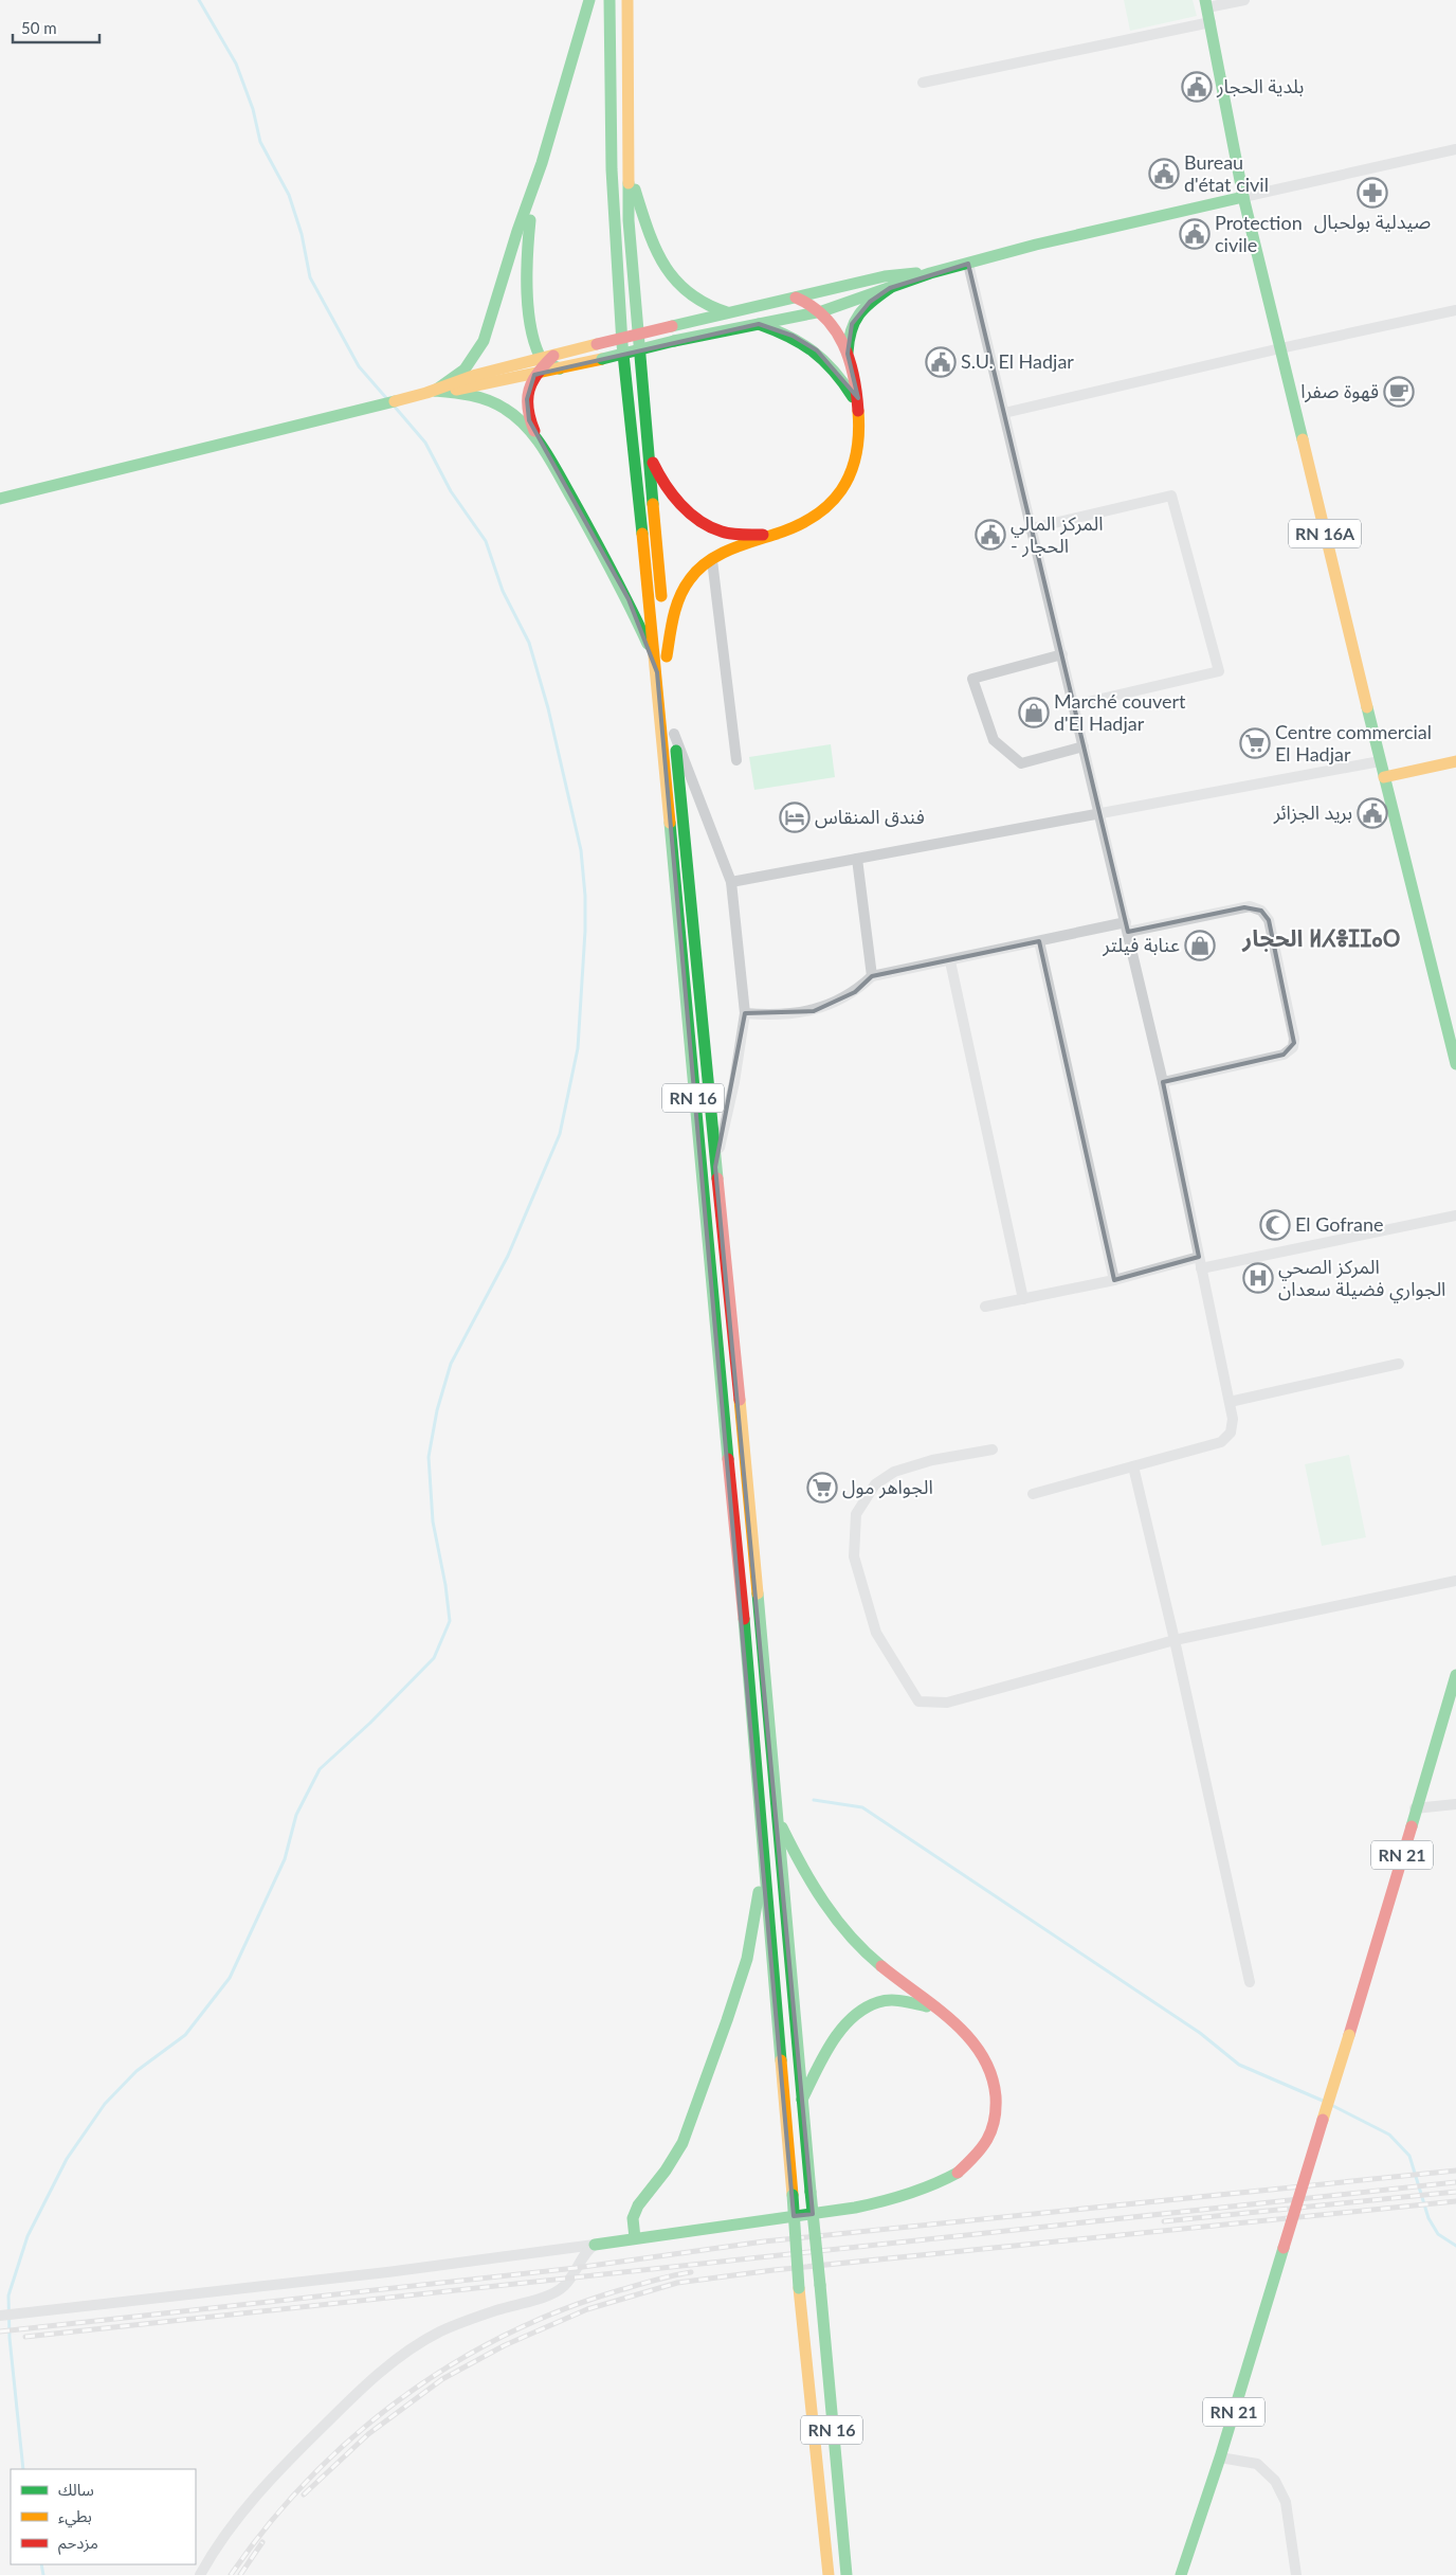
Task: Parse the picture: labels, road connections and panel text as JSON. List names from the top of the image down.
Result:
{
  "streets": {
    "main road": ["RN 16A", "RN 16", "RN 21"]
  },
  "districts": ["الحجار ⵍⵃⴻⵊⵊⴰⵔ"],
  "places": {
    "public building": [
      "بلدية الحجار",
      "Bureau d'état civil",
      "Protection civile",
      "S.U. El Hadjar",
      "المركز المالي - الحجار",
      "بريد الجزائر"
    ],
    "pharmacy": ["صيدلية بولحبال"],
    "cafe": ["قهوة صفرا"],
    "shop": ["Marché couvert d'El Hadjar", "عنابة فيلتر"],
    "supermarket": ["Centre commercial El Hadjar", "الجواهر مول"],
    "hotel": ["فندق المنقاس"],
    "mosque": ["El Gofrane"],
    "hospital": ["المركز الصحي الجواري فضيلة سعدان"]
  },
  "legend": ["سالك", "بطيء", "مزدحم"],
  "scale_bar": "50 m"
}
